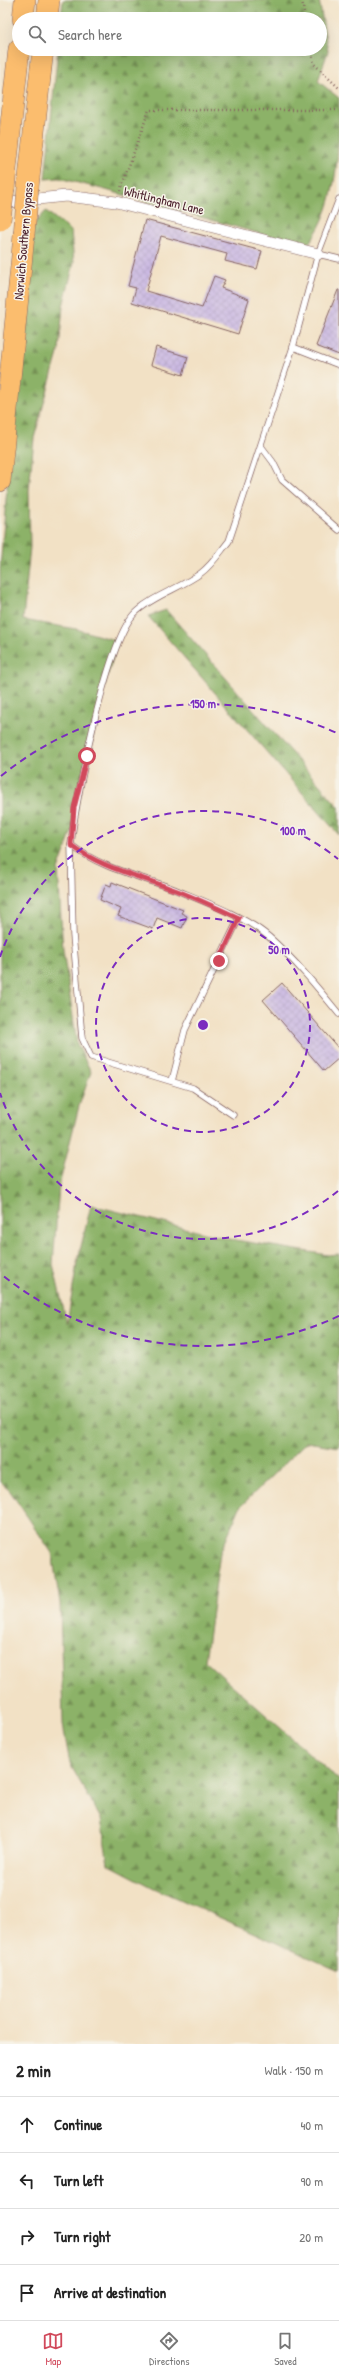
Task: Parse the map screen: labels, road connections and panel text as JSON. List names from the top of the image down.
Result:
{
  "streets": {
    "highway": ["Norwich Southern Bypass"],
    "street": ["Whitlingham Lane"]
  },
  "crossings": [
    ["Whitlingham Lane", "Norwich Southern Bypass"]
  ],
  "page": {
    "search": "Search here",
    "heading": ["2 min", "Walk · 150 m"],
    "list": [
      ["Continue", "40 m"],
      ["Turn left", "90 m"],
      ["Turn right", "20 m"],
      "Arrive at destination"
    ],
    "nav": ["Map", "Directions", "Saved"]
  },
  "rings": ["150 m", "100 m", "50 m"]
}
